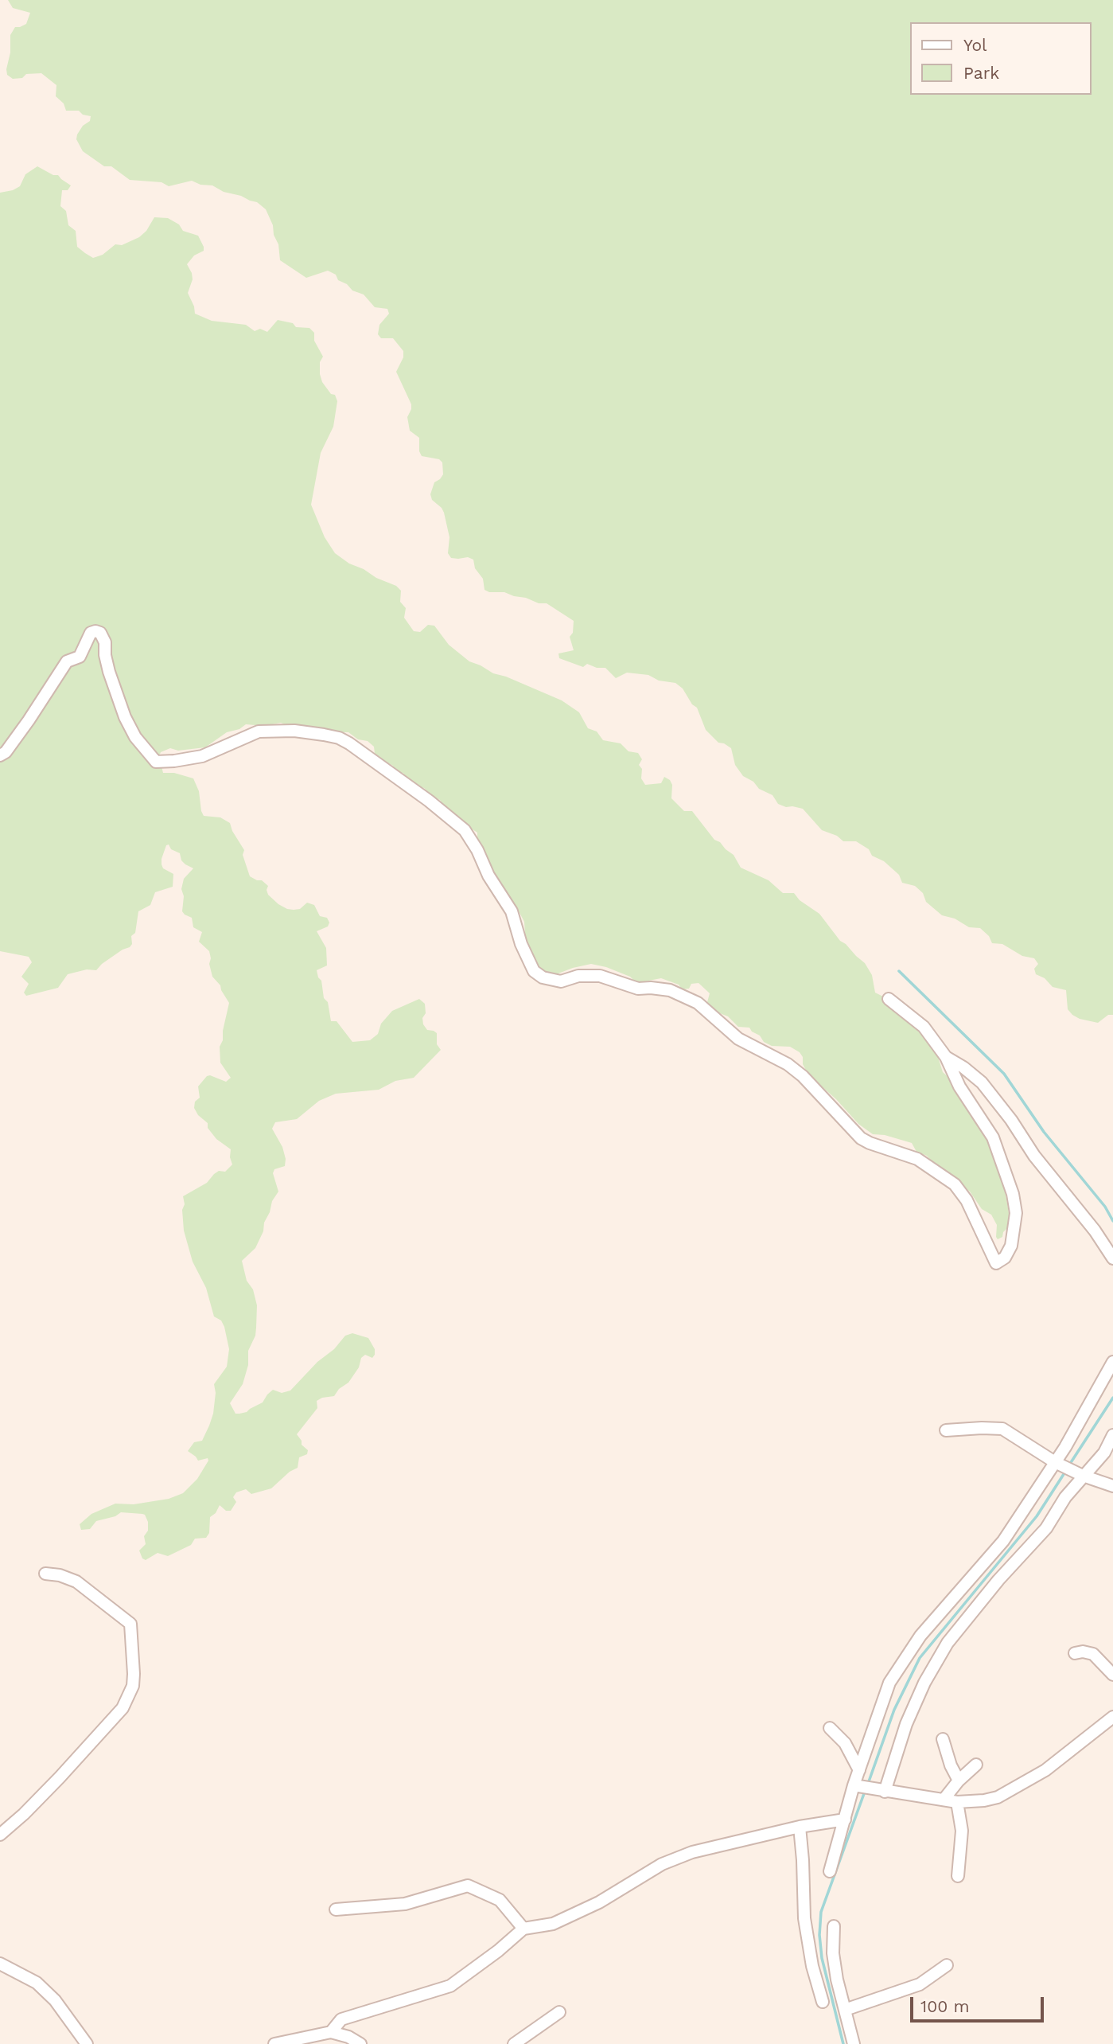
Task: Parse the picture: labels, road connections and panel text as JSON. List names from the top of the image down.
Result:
{
  "legend": ["Yol", "Park"],
  "scale_bar": "100 m"
}
